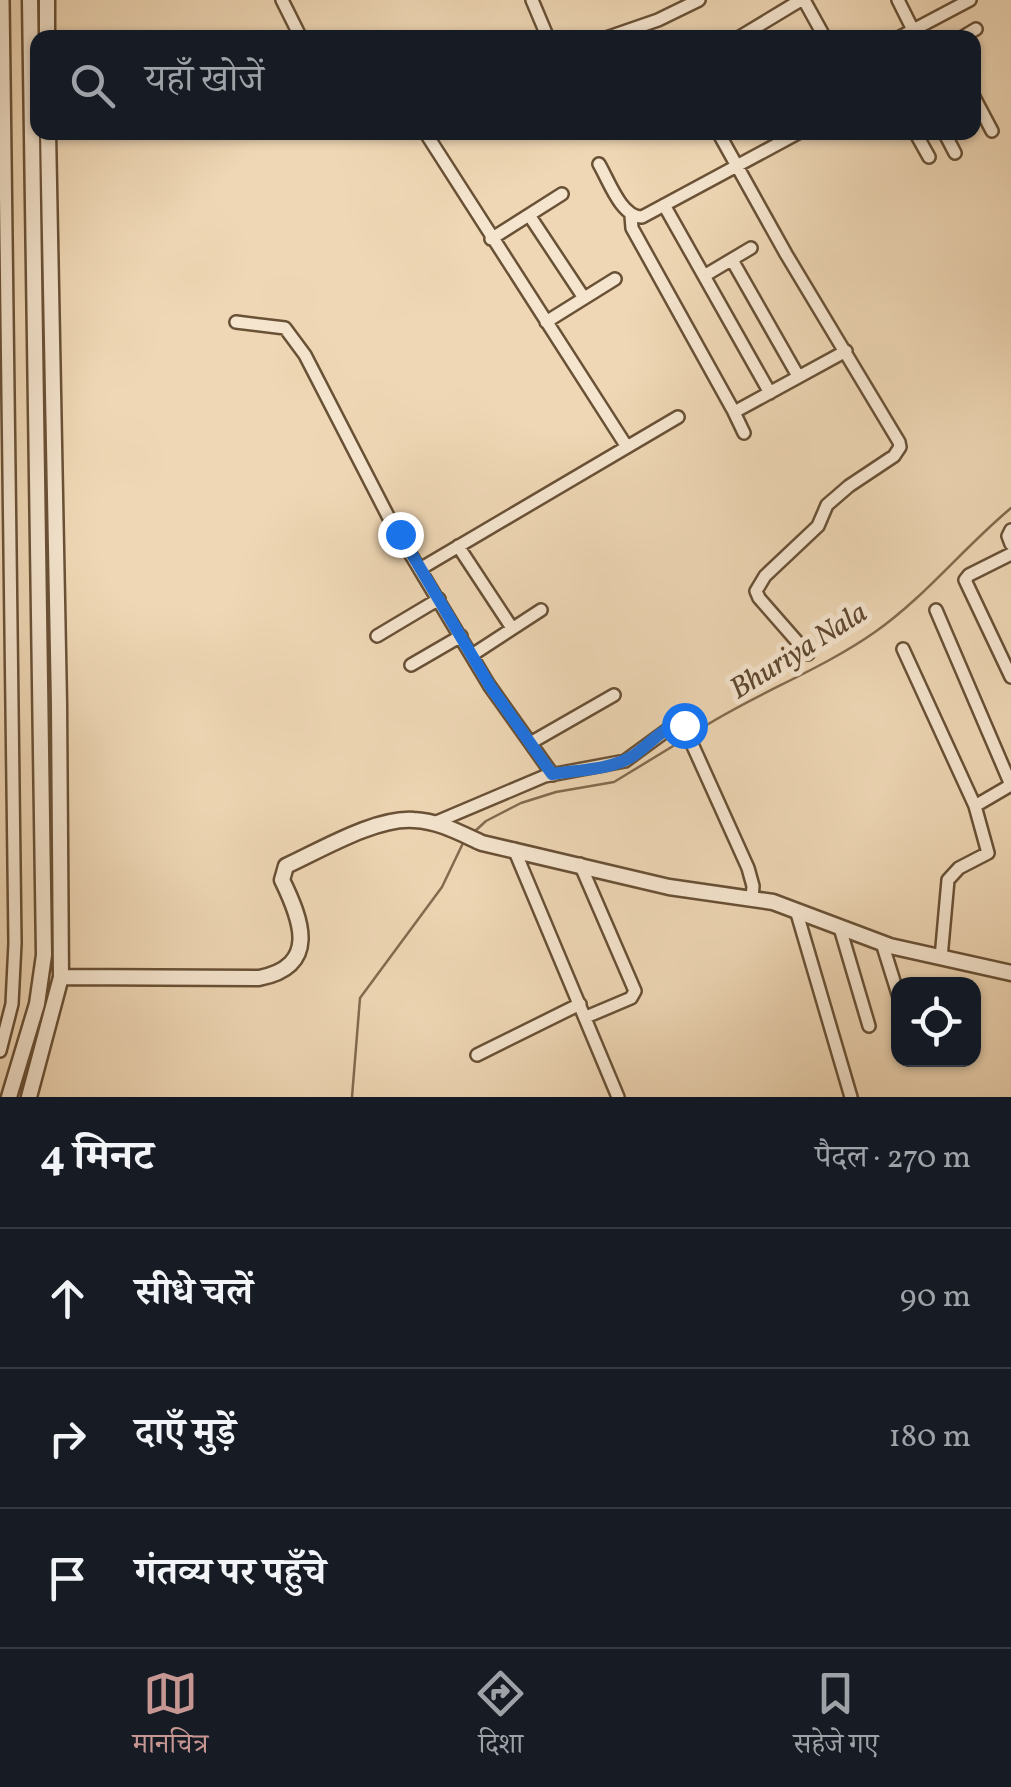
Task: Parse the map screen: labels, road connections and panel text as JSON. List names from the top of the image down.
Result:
{
  "water": ["Bhuriya Nala"],
  "page": {
    "search": "यहाँ खोजें",
    "heading": ["4 मिनट", "पैदल · 270 m"],
    "list": [
      ["सीधे चलें", "90 m"],
      ["दाएँ मुड़ें", "180 m"],
      "गंतव्य पर पहुँचे"
    ],
    "nav": ["मानचित्र", "दिशा", "सहेजे गए"]
  }
}
